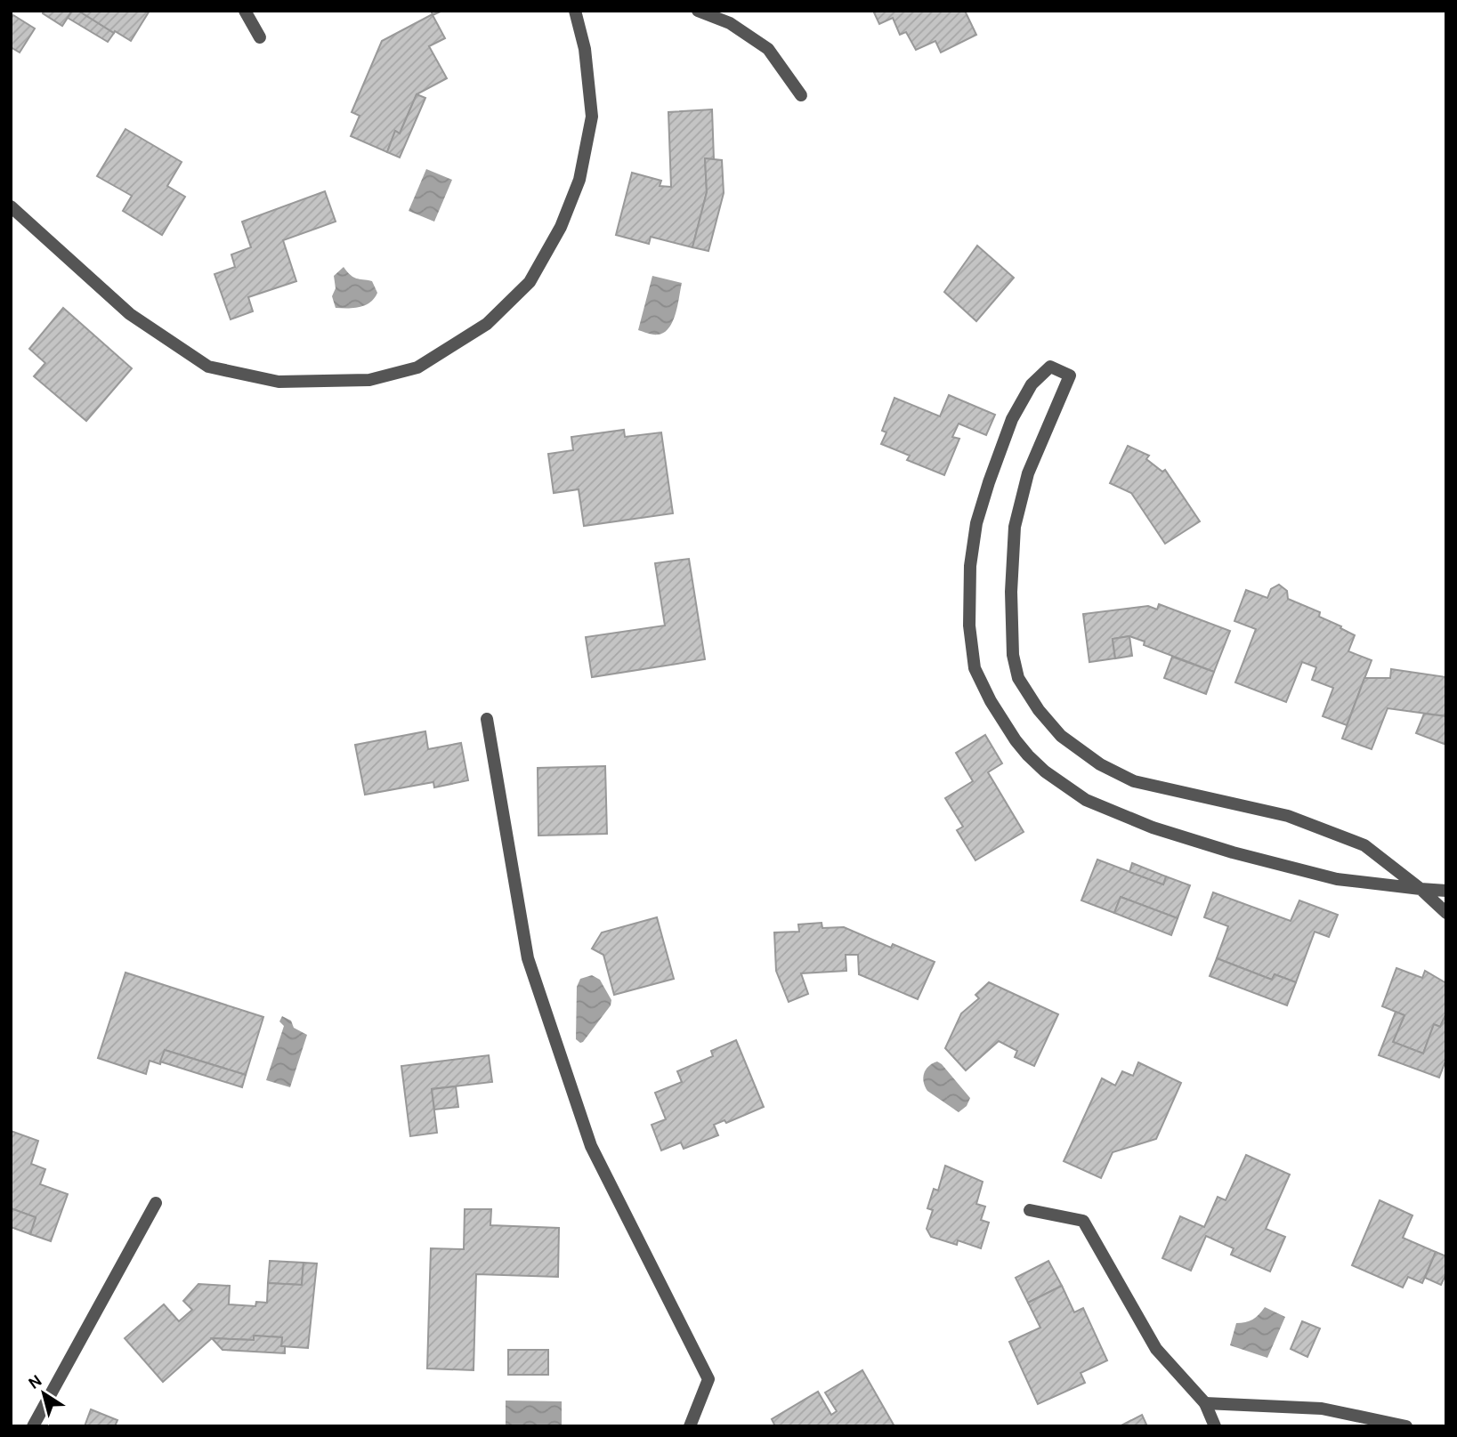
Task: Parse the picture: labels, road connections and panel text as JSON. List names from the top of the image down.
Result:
{
  "north": "top left"
}
